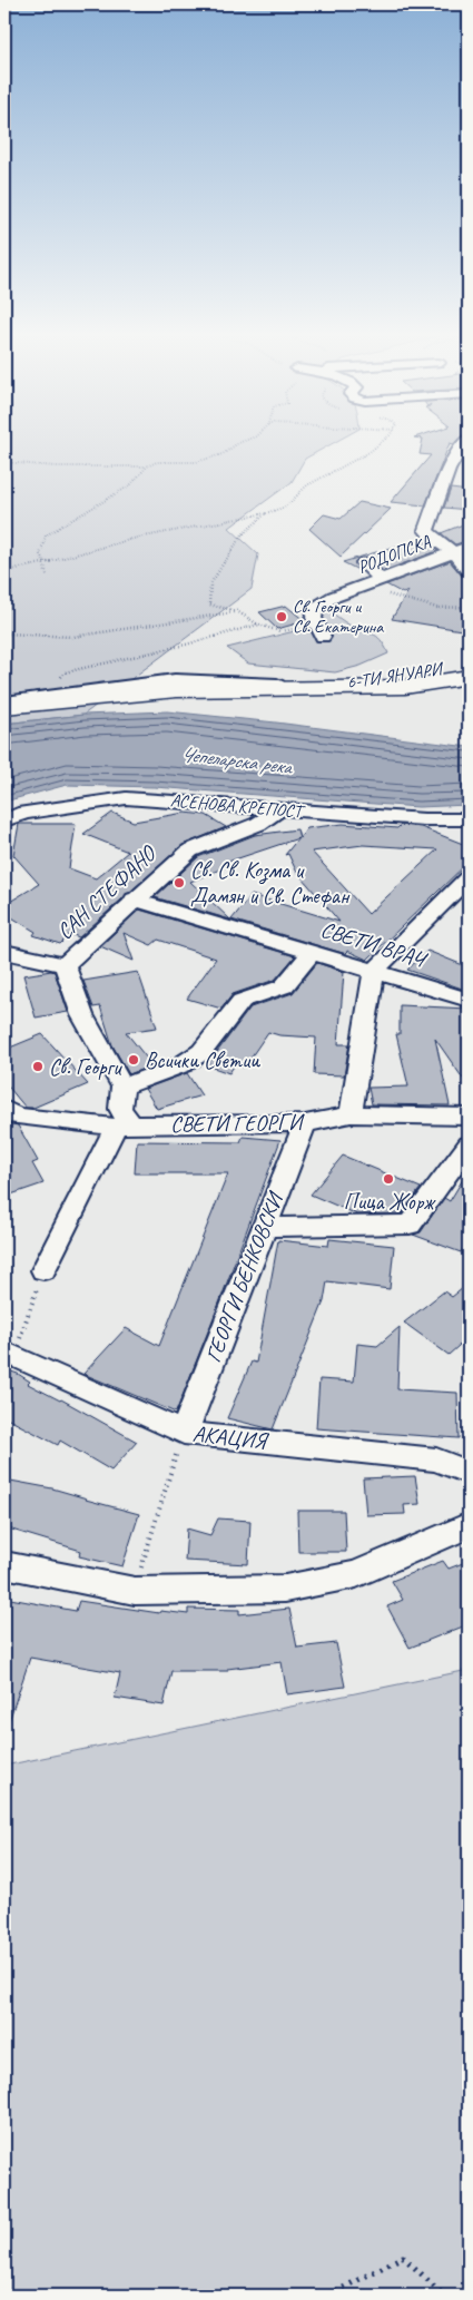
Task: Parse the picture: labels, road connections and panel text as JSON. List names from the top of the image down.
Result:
{
  "streets": {
    "main road": ["6-ТИ ЯНУАРИ"],
    "street": [
      "РОДОПСКА",
      "АСЕНОВА КРЕПОСТ",
      "САН СТЕФАНО",
      "СВЕТИ ВРАЧ",
      "СВЕТИ ГЕОРГИ",
      "ГЕОРГИ БЕНКОВСКИ",
      "АКАЦИЯ"
    ]
  },
  "crossings": [
    ["АСЕНОВА КРЕПОСТ", "САН СТЕФАНО"],
    ["САН СТЕФАНО", "СВЕТИ ВРАЧ"],
    ["САН СТЕФАНО", "СВЕТИ ГЕОРГИ"],
    ["СВЕТИ ГЕОРГИ", "ГЕОРГИ БЕНКОВСКИ"],
    ["ГЕОРГИ БЕНКОВСКИ", "АКАЦИЯ"]
  ],
  "water": ["Чепеларска река"],
  "places": [
    "Св. Георги и Св. Екатерина",
    "Св. Св. Козма и Дамян и Св. Стефан",
    "Всички Светии",
    "Св. Георги",
    "Пица Жорж"
  ]
}
